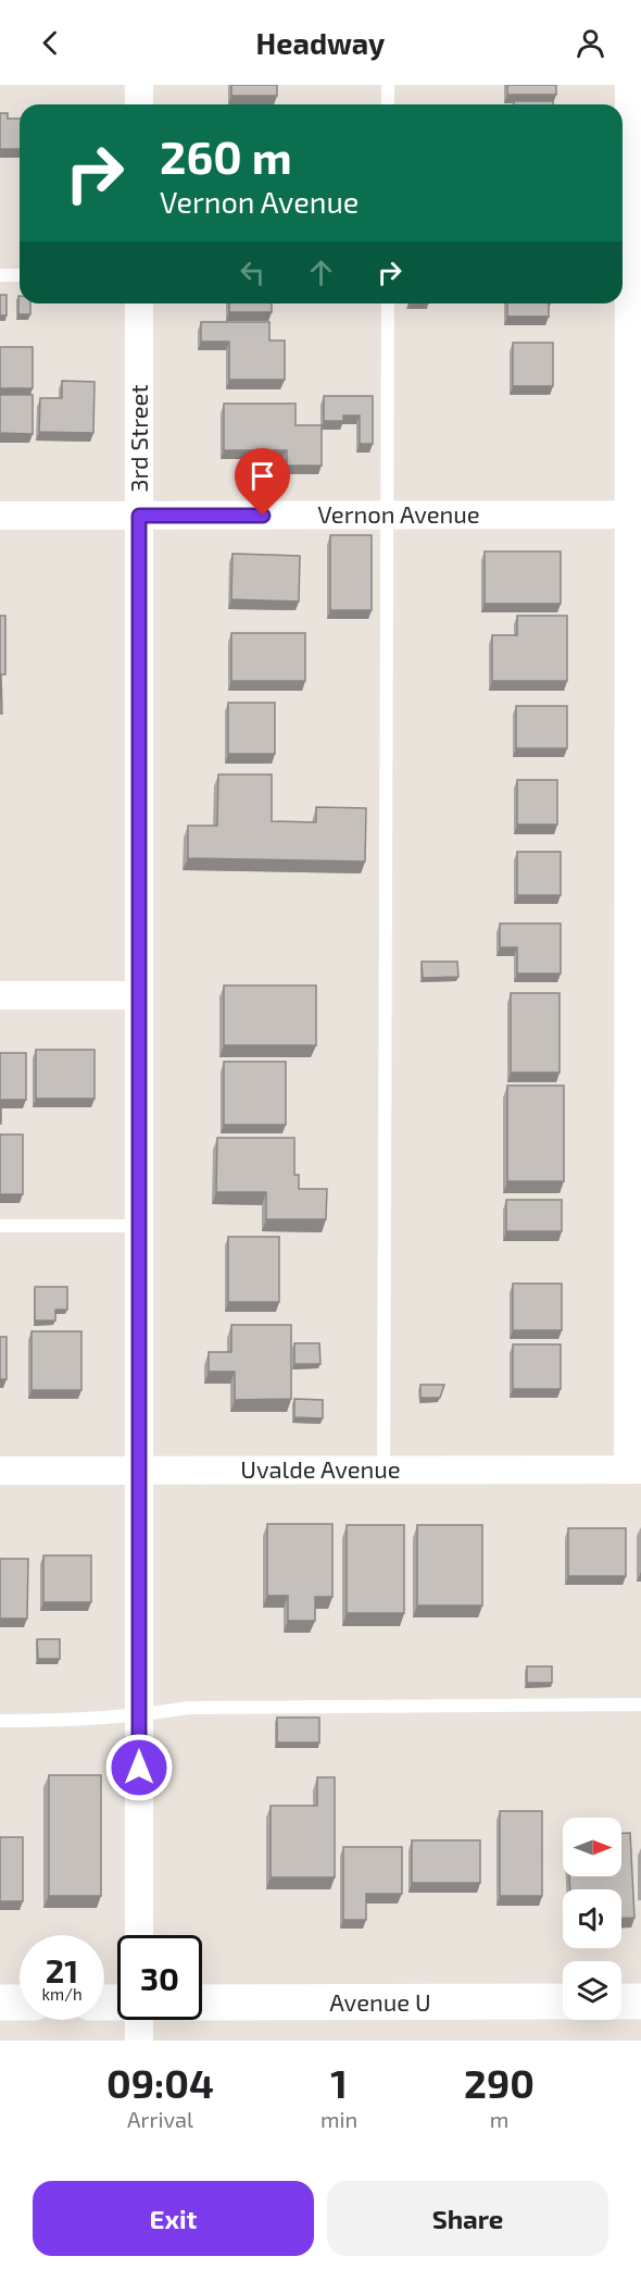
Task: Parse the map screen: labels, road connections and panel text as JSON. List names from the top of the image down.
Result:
{
  "streets": {
    "street": [
      "3rd Street",
      "Vernon Avenue",
      "Uvalde Avenue",
      "Avenue U"
    ]
  },
  "crossings": [
    ["3rd Street", "Vernon Avenue"],
    ["3rd Street", "Uvalde Avenue"]
  ],
  "north": "right",
  "page": {
    "header": "Headway",
    "turn": ["260 m", "Vernon Avenue"],
    "speed": "21 km/h",
    "limit": "30",
    "eta": [
      "09:04",
      "Arrival",
      "1",
      "min",
      "290",
      "m"
    ],
    "buttons": ["Exit", "Share"]
  }
}
